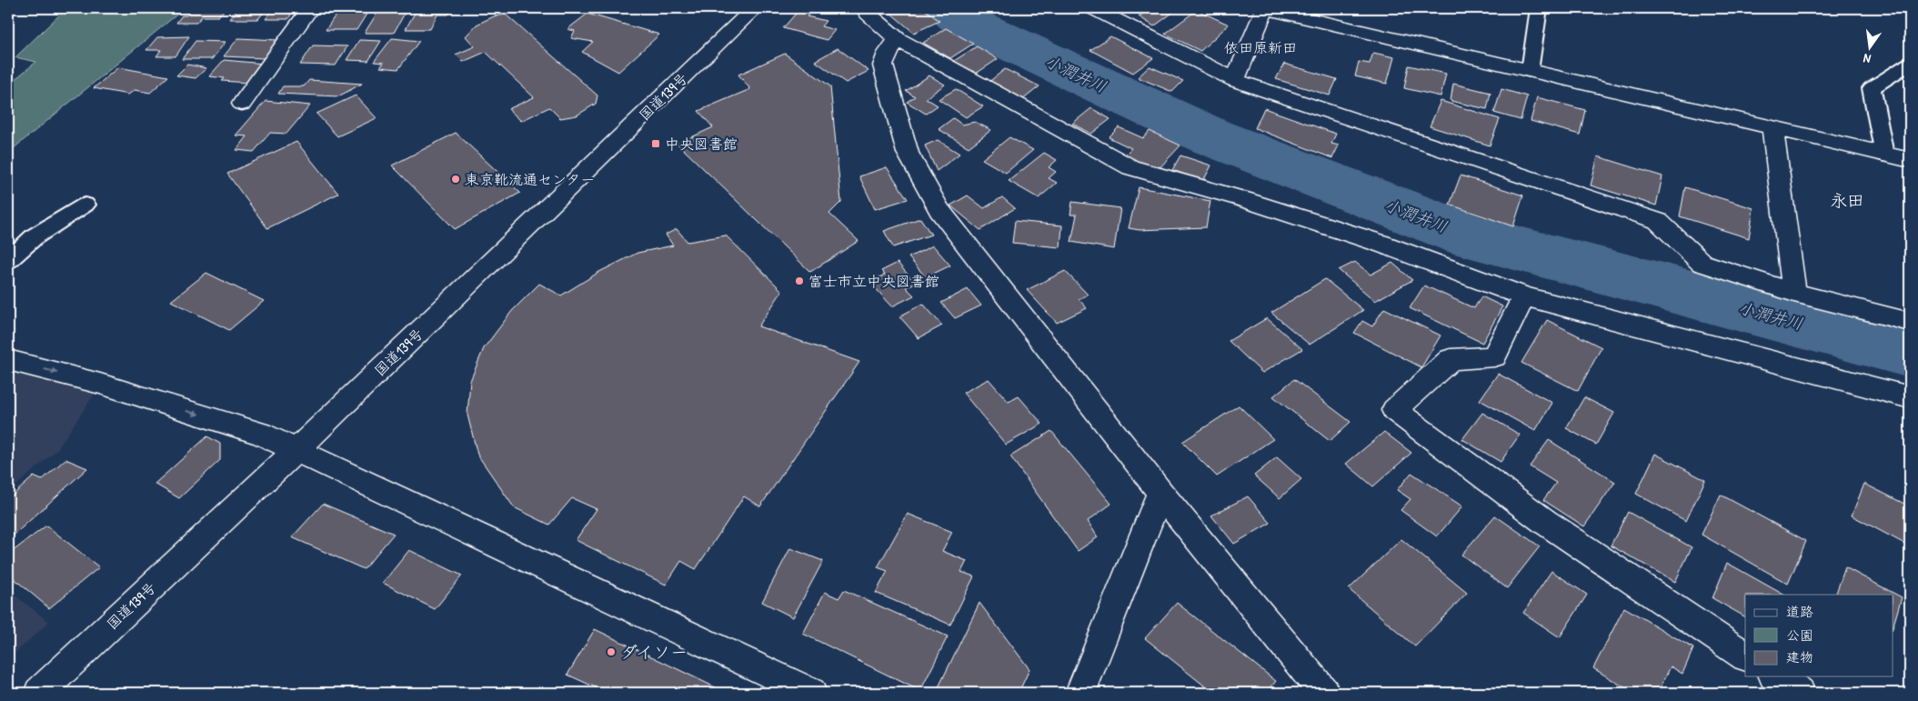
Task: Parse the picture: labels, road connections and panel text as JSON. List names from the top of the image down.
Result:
{
  "streets": {
    "main road": ["国道139号"]
  },
  "districts": ["依田原新田", "永田"],
  "water": ["小潤井川"],
  "places": {
    "transit": ["中央図書館"],
    "other": ["東京靴流通センター", "富士市立中央図書館", "ダイソー"]
  },
  "legend": ["道路", "公園", "建物"],
  "north": "bottom"
}
